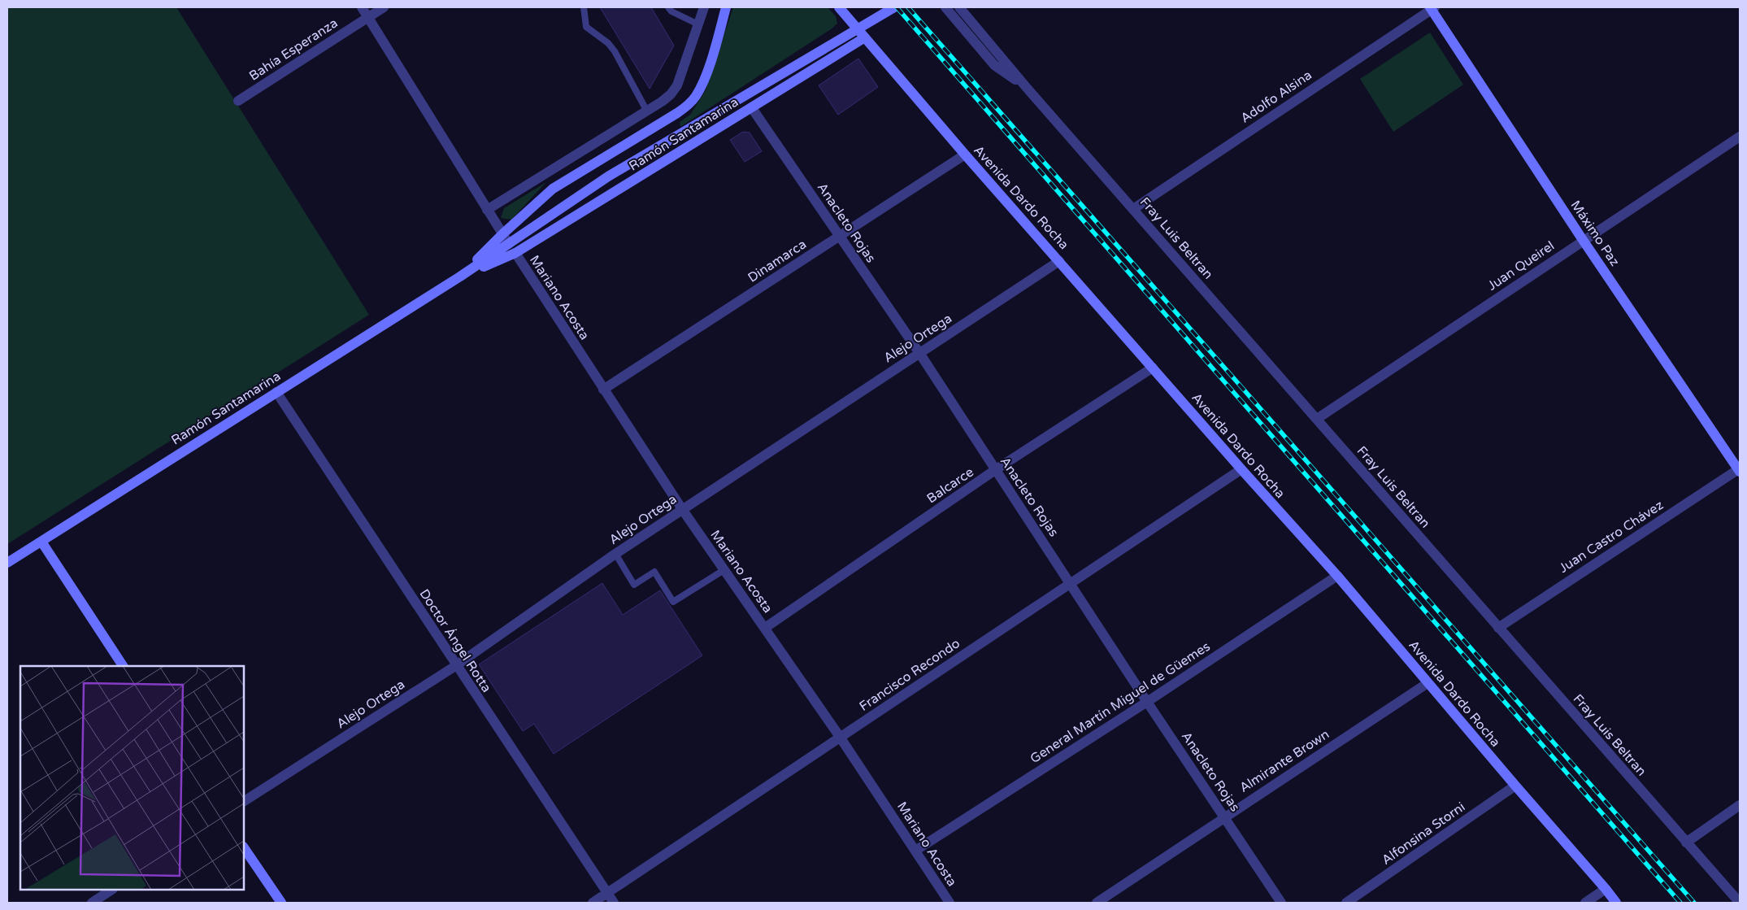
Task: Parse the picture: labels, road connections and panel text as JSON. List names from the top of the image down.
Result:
{
  "streets": {
    "main road": ["Ramón Santamarina", "Avenida Dardo Rocha", "Máximo Paz"],
    "street": [
      "Bahía Esperanza",
      "Adolfo Alsina",
      "Anacleto Rojas",
      "Fray Luis Beltran",
      "Dinamarca",
      "Juan Queirel",
      "Mariano Acosta",
      "Alejo Ortega",
      "Balcarce",
      "Juan Castro Chávez",
      "Doctor Ángel Rotta",
      "Francisco Recondo",
      "General Martín Miguel de Güemes",
      "Almirante Brown",
      "Alfonsina Storni"
    ]
  },
  "crossings": [
    ["Adolfo Alsina", "Máximo Paz"],
    ["Adolfo Alsina", "Fray Luis Beltran"],
    ["Ramón Santamarina", "Avenida Dardo Rocha"],
    ["Ramón Santamarina", "Anacleto Rojas"],
    ["Ramón Santamarina", "Mariano Acosta"],
    ["Ramón Santamarina", "Doctor Ángel Rotta"],
    ["Avenida Dardo Rocha", "Dinamarca"],
    ["Avenida Dardo Rocha", "Alejo Ortega"],
    ["Avenida Dardo Rocha", "Balcarce"],
    ["Avenida Dardo Rocha", "Francisco Recondo"],
    ["Avenida Dardo Rocha", "General Martín Miguel de Güemes"],
    ["Avenida Dardo Rocha", "Almirante Brown"],
    ["Avenida Dardo Rocha", "Alfonsina Storni"],
    ["Anacleto Rojas", "Dinamarca"],
    ["Anacleto Rojas", "Alejo Ortega"],
    ["Anacleto Rojas", "Balcarce"],
    ["Anacleto Rojas", "Francisco Recondo"],
    ["Anacleto Rojas", "General Martín Miguel de Güemes"],
    ["Anacleto Rojas", "Almirante Brown"],
    ["Máximo Paz", "Juan Queirel"],
    ["Máximo Paz", "Juan Castro Chávez"],
    ["Fray Luis Beltran", "Juan Queirel"],
    ["Fray Luis Beltran", "Juan Castro Chávez"],
    ["Dinamarca", "Mariano Acosta"],
    ["Mariano Acosta", "Alejo Ortega"],
    ["Mariano Acosta", "Balcarce"],
    ["Mariano Acosta", "Francisco Recondo"],
    ["Mariano Acosta", "General Martín Miguel de Güemes"],
    ["Alejo Ortega", "Doctor Ángel Rotta"],
    ["Doctor Ángel Rotta", "Francisco Recondo"]
  ]
}
